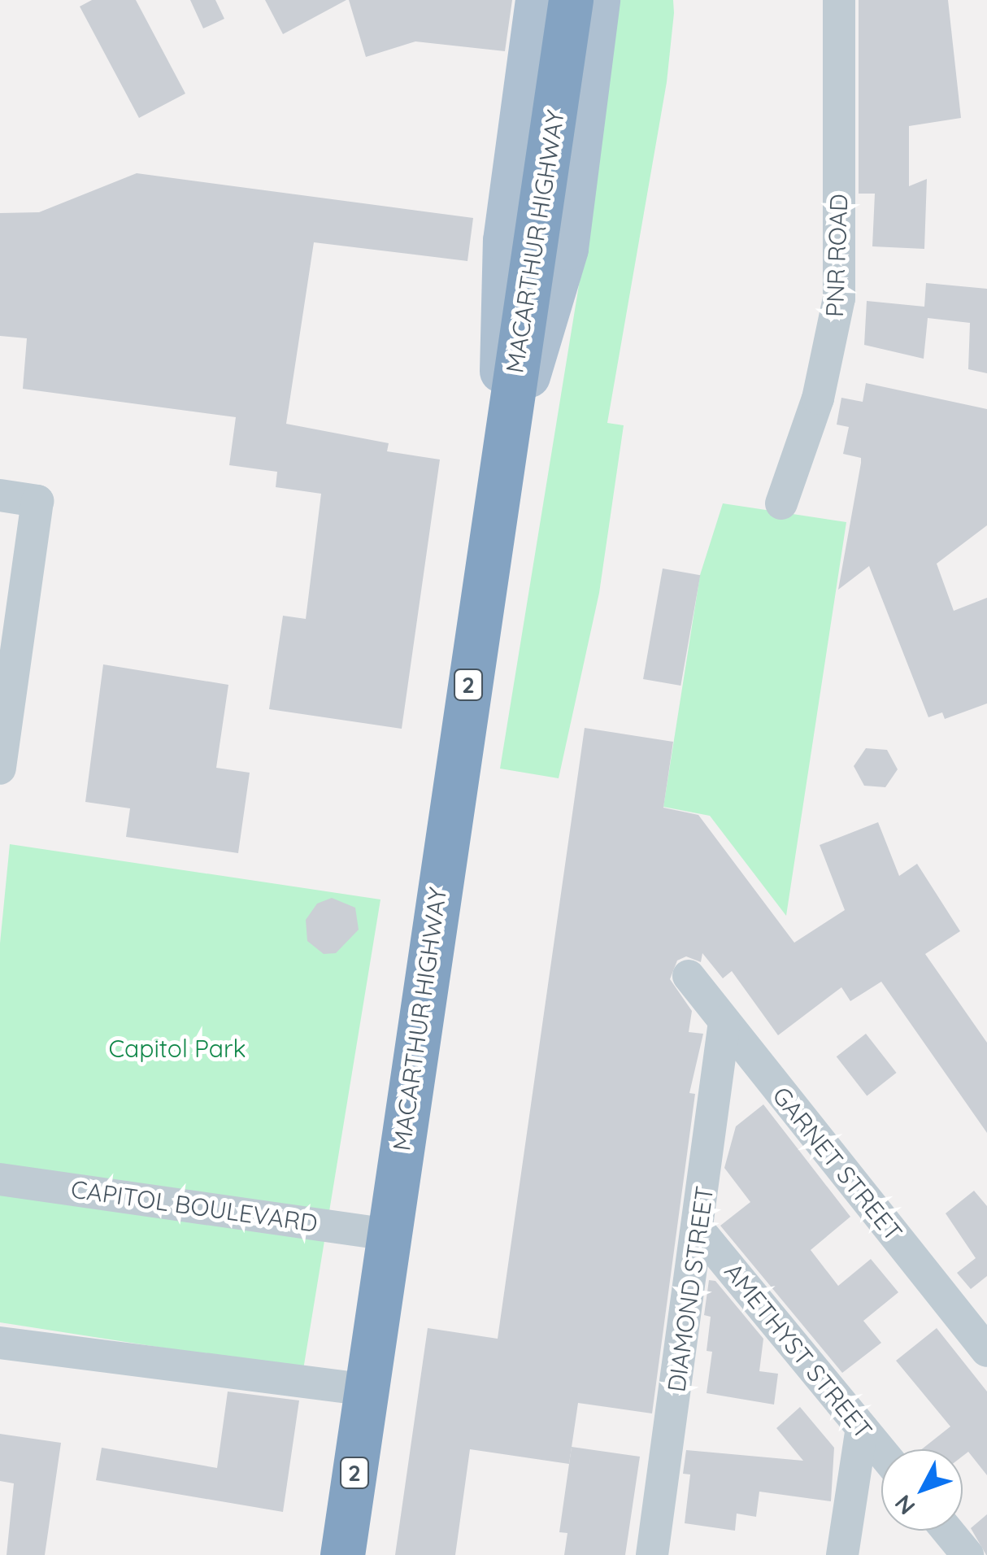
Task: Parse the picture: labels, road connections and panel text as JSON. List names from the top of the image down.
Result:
{
  "streets": {
    "highway": ["MACARTHUR HIGHWAY", "2"],
    "street": [
      "PNR ROAD",
      "GARNET STREET",
      "CAPITOL BOULEVARD",
      "DIAMOND STREET",
      "AMETHYST STREET"
    ]
  },
  "crossings": [
    ["MACARTHUR HIGHWAY", "CAPITOL BOULEVARD"],
    ["GARNET STREET", "DIAMOND STREET"],
    ["DIAMOND STREET", "AMETHYST STREET"]
  ],
  "parks": ["Capitol Park"],
  "north": "bottom left"
}
